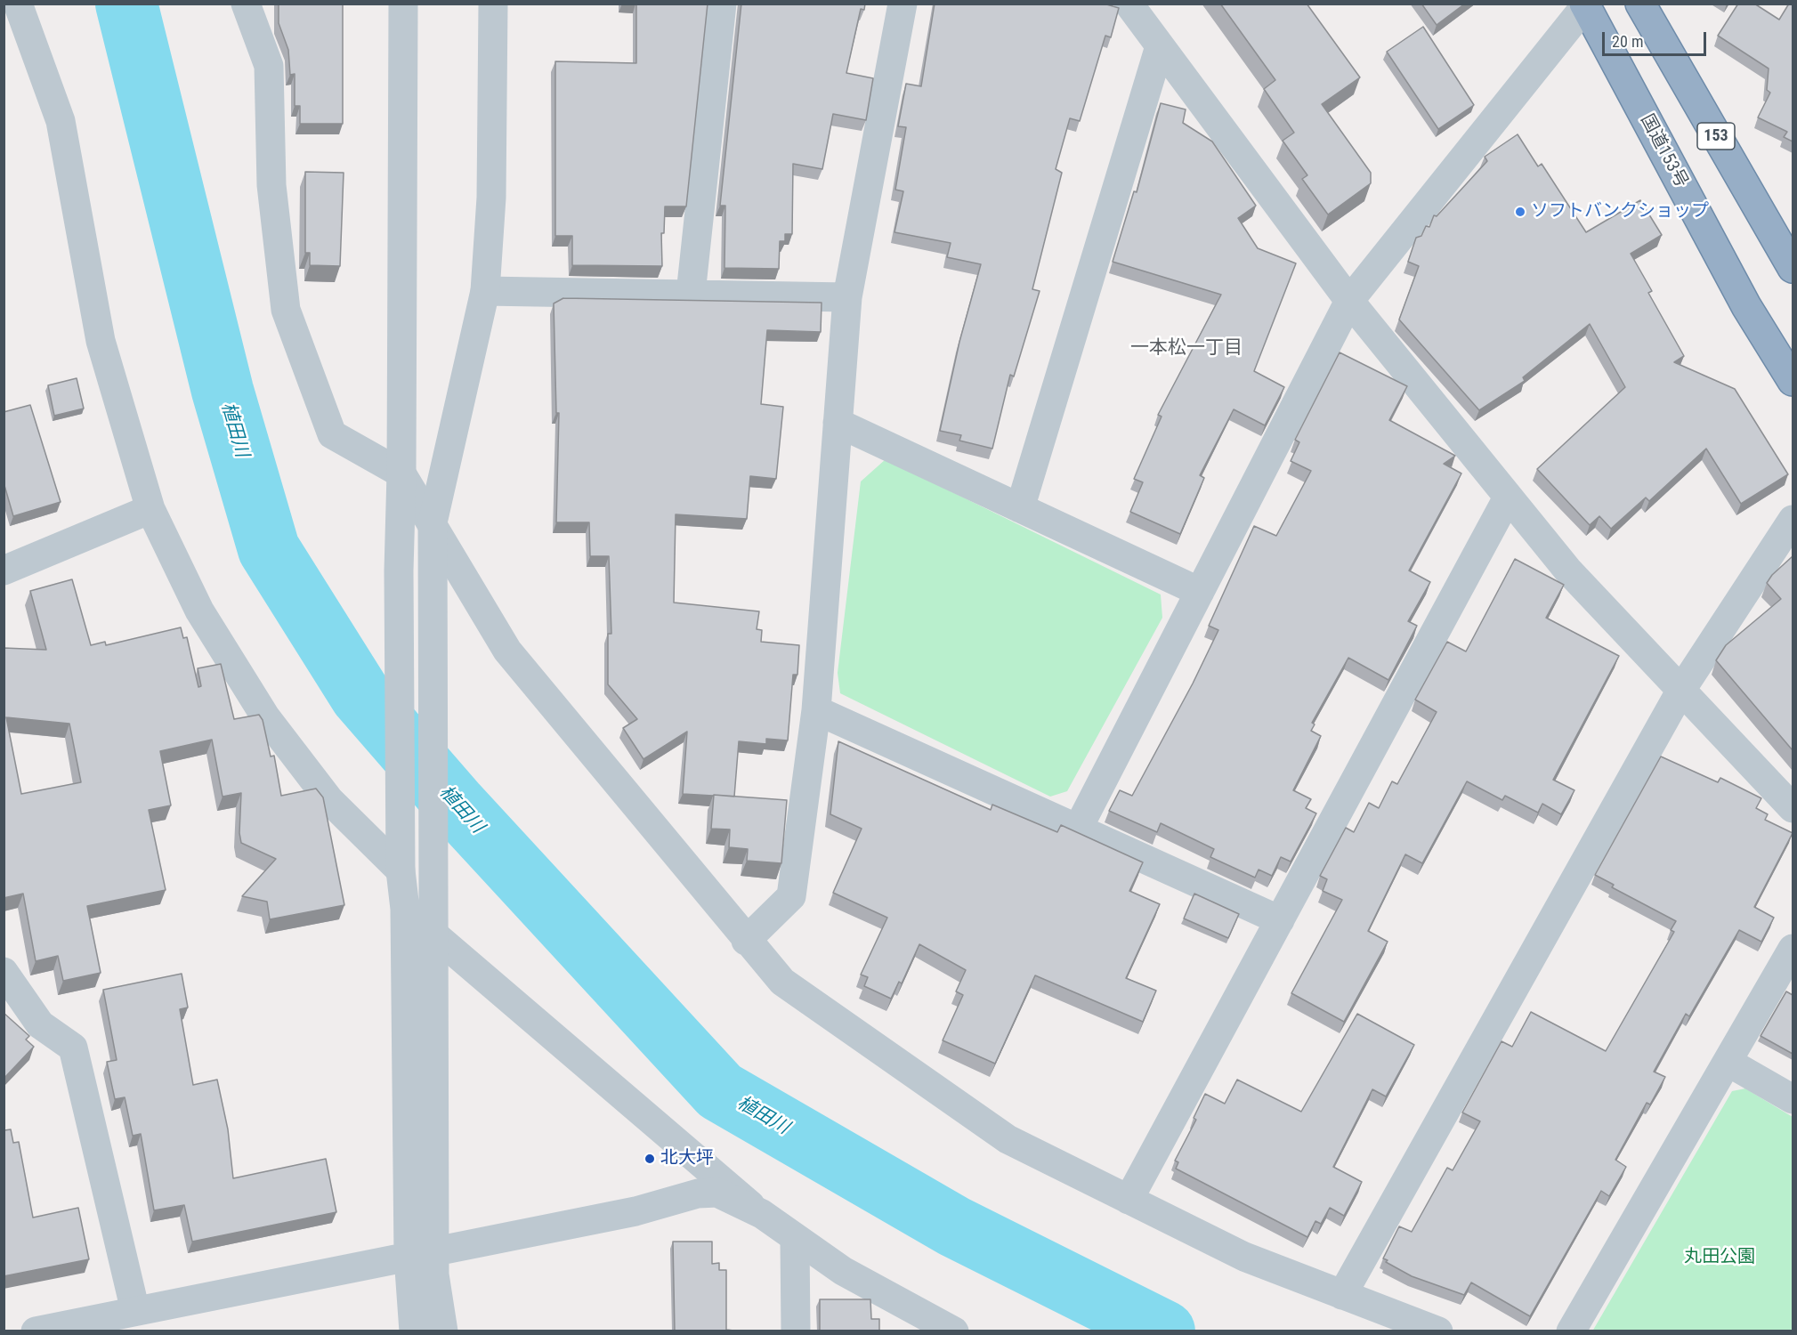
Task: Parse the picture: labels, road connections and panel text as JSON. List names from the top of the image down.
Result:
{
  "streets": {
    "highway": ["153", "国道153号"]
  },
  "districts": ["一本松一丁目"],
  "water": ["植田川"],
  "parks": ["丸田公園"],
  "places": ["ソフトバンクショップ", "北大坪"],
  "scale_bar": "20 m"
}
